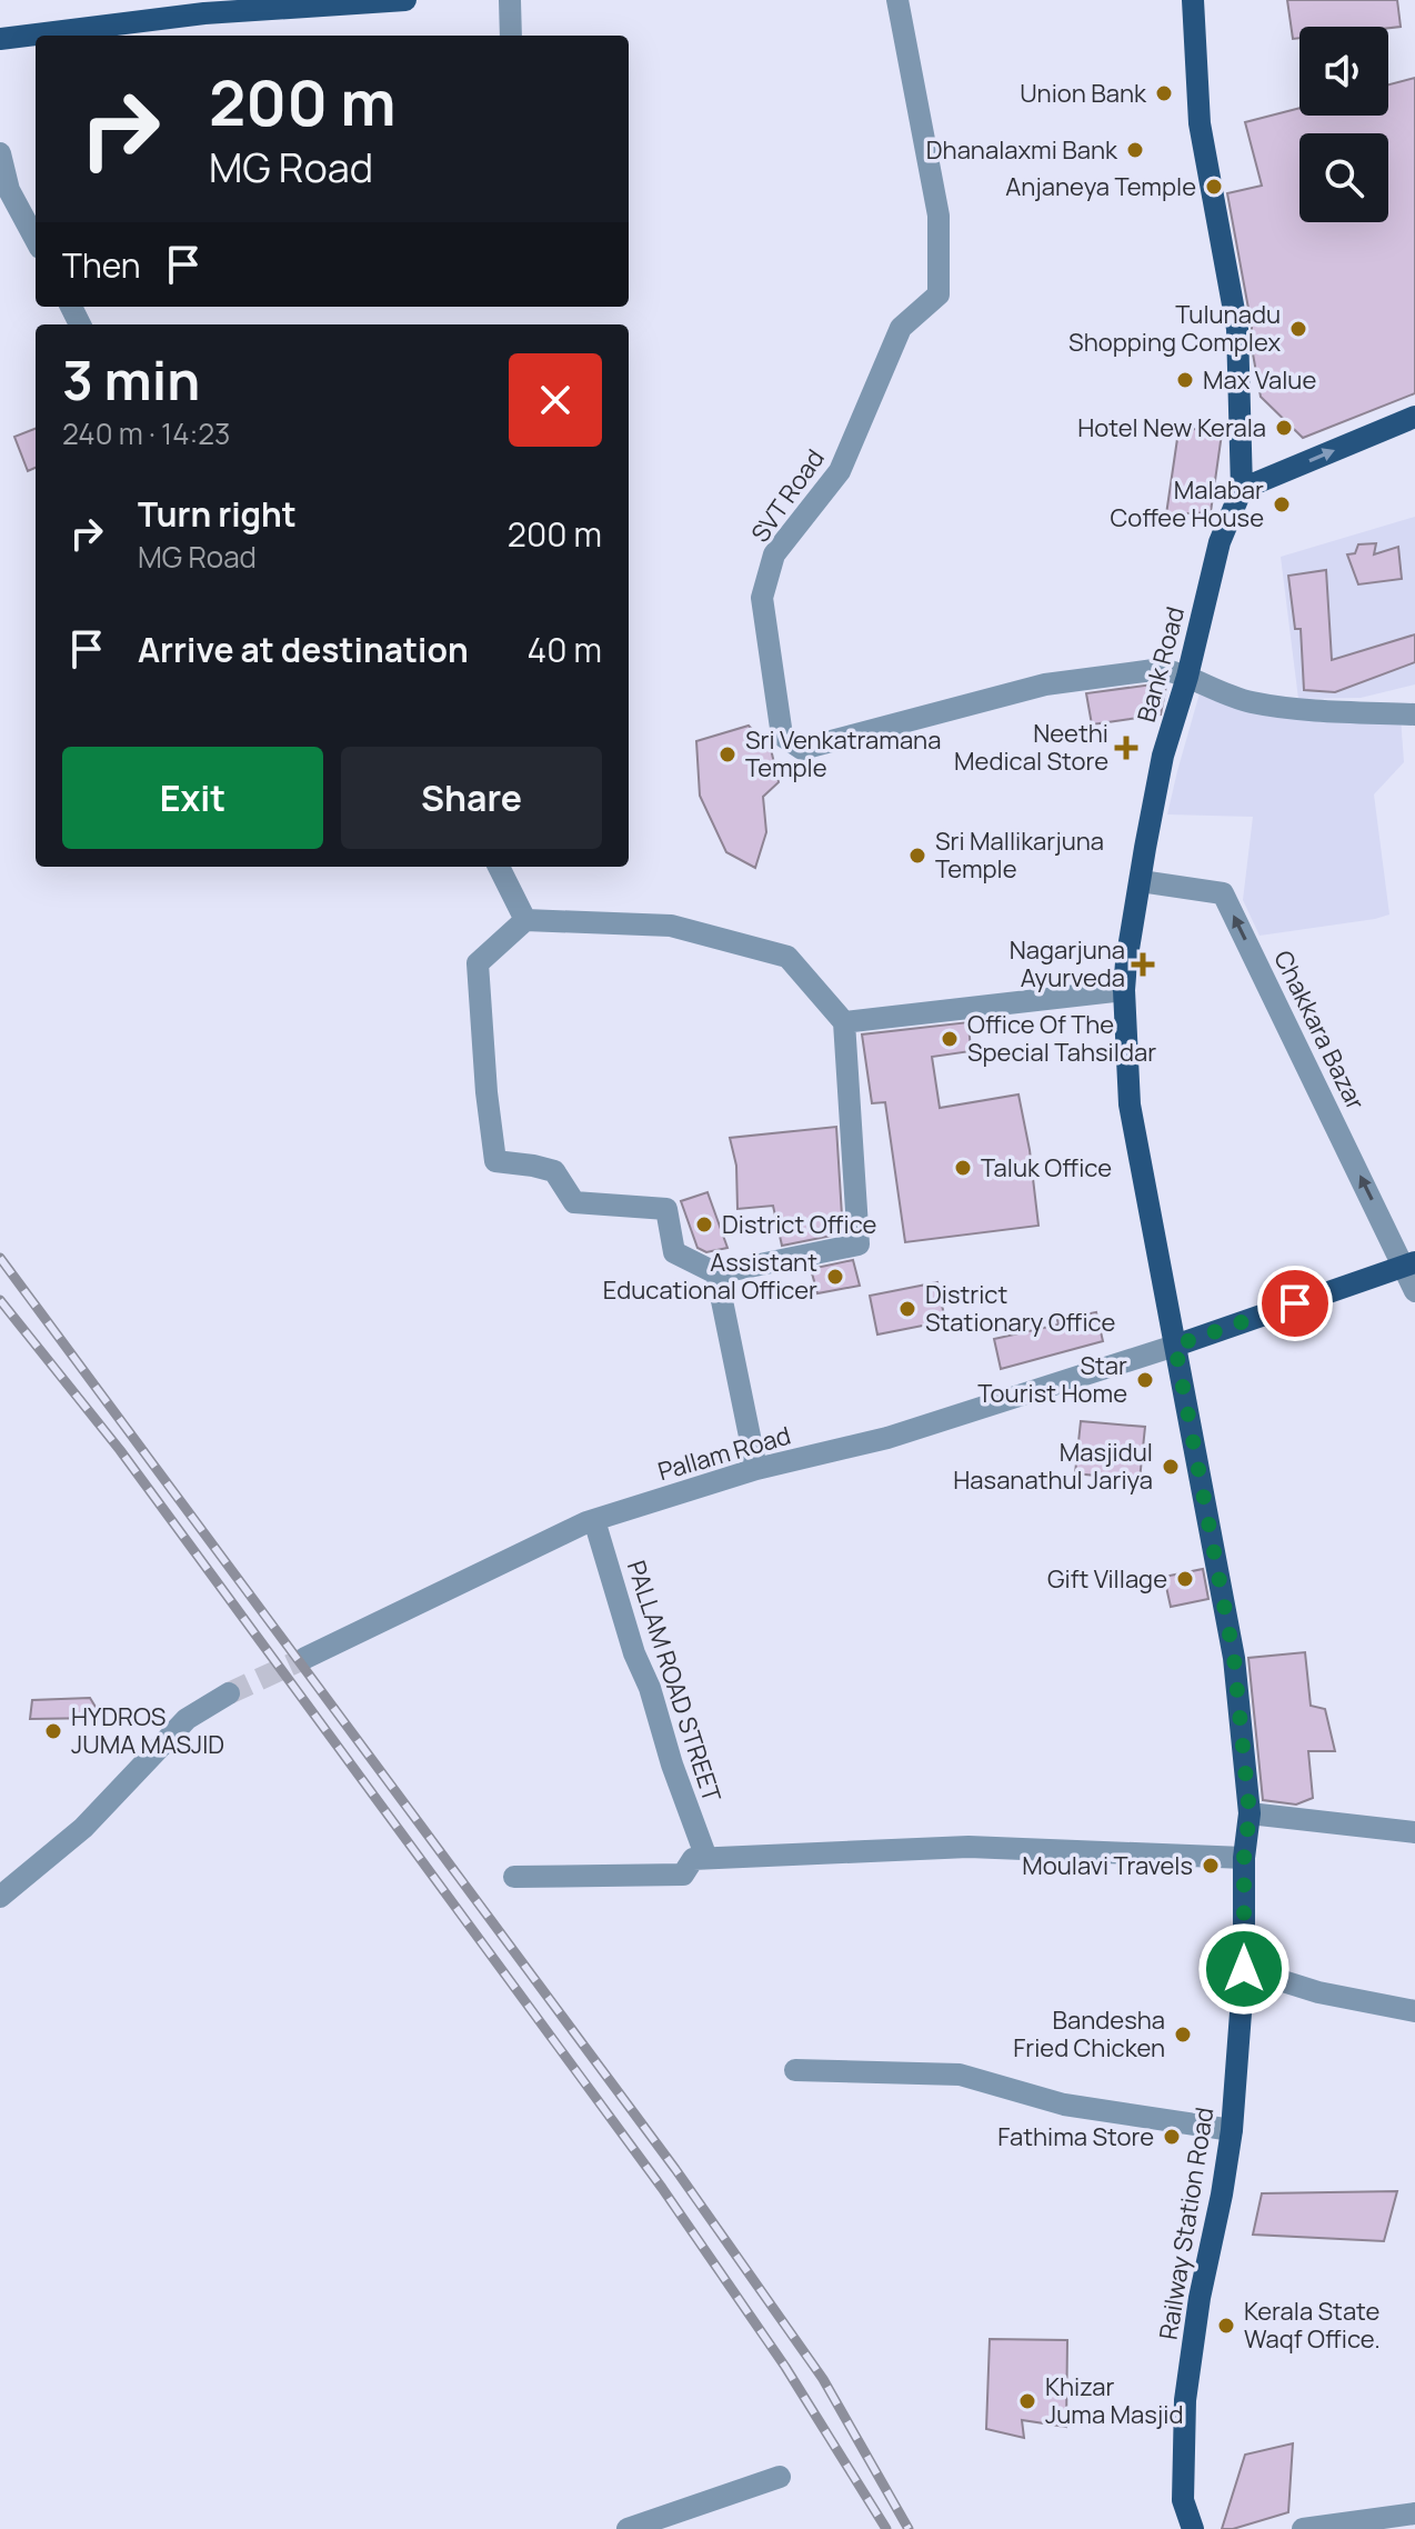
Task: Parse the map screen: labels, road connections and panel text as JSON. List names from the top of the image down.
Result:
{
  "streets": {
    "main road": ["Bank Road", "Railway Station Road"],
    "street": [
      "SVT Road",
      "Chakkara Bazar",
      "Pallam Road",
      "PALLAM ROAD STREET"
    ]
  },
  "crossings": [
    ["SVT Road", "Bank Road"],
    ["Bank Road", "Chakkara Bazar"],
    ["Bank Road", "Pallam Road"],
    ["Bank Road", "Railway Station Road"],
    ["Pallam Road", "PALLAM ROAD STREET"],
    ["Pallam Road", "Railway Station Road"]
  ],
  "one_way": ["Chakkara Bazar"],
  "places": {
    "other": [
      "Union Bank",
      "Dhanalaxmi Bank",
      "Anjaneya Temple",
      "Tulunadu Shopping Complex",
      "Max Value",
      "Hotel New Kerala",
      "Malabar Coffee House",
      "Sri Venkatramana Temple",
      "Sri Mallikarjuna Temple",
      "Office Of The Special Tahsildar",
      "Taluk Office",
      "District Office",
      "Assistant Educational Officer",
      "District Stationary Office",
      "Star Tourist Home",
      "Masjidul Hasanathul Jariya",
      "Gift Village",
      "HYDROS JUMA MASJID",
      "Moulavi Travels",
      "Bandesha Fried Chicken",
      "Fathima Store",
      "Kerala State Waqf Office.",
      "Khizar Juma Masjid"
    ],
    "health": ["Neethi Medical Store", "Nagarjuna Ayurveda"]
  },
  "page": {
    "turn": ["200 m", "MG Road"],
    "then": "Then",
    "heading": ["3 min", "240 m · 14:23"],
    "list": [
      {
        "name": "Turn right",
        "note": "MG Road",
        "value": "200 m"
      },
      {
        "name": "Arrive at destination",
        "value": "40 m"
      }
    ],
    "buttons": ["Exit", "Share"]
  }
}
